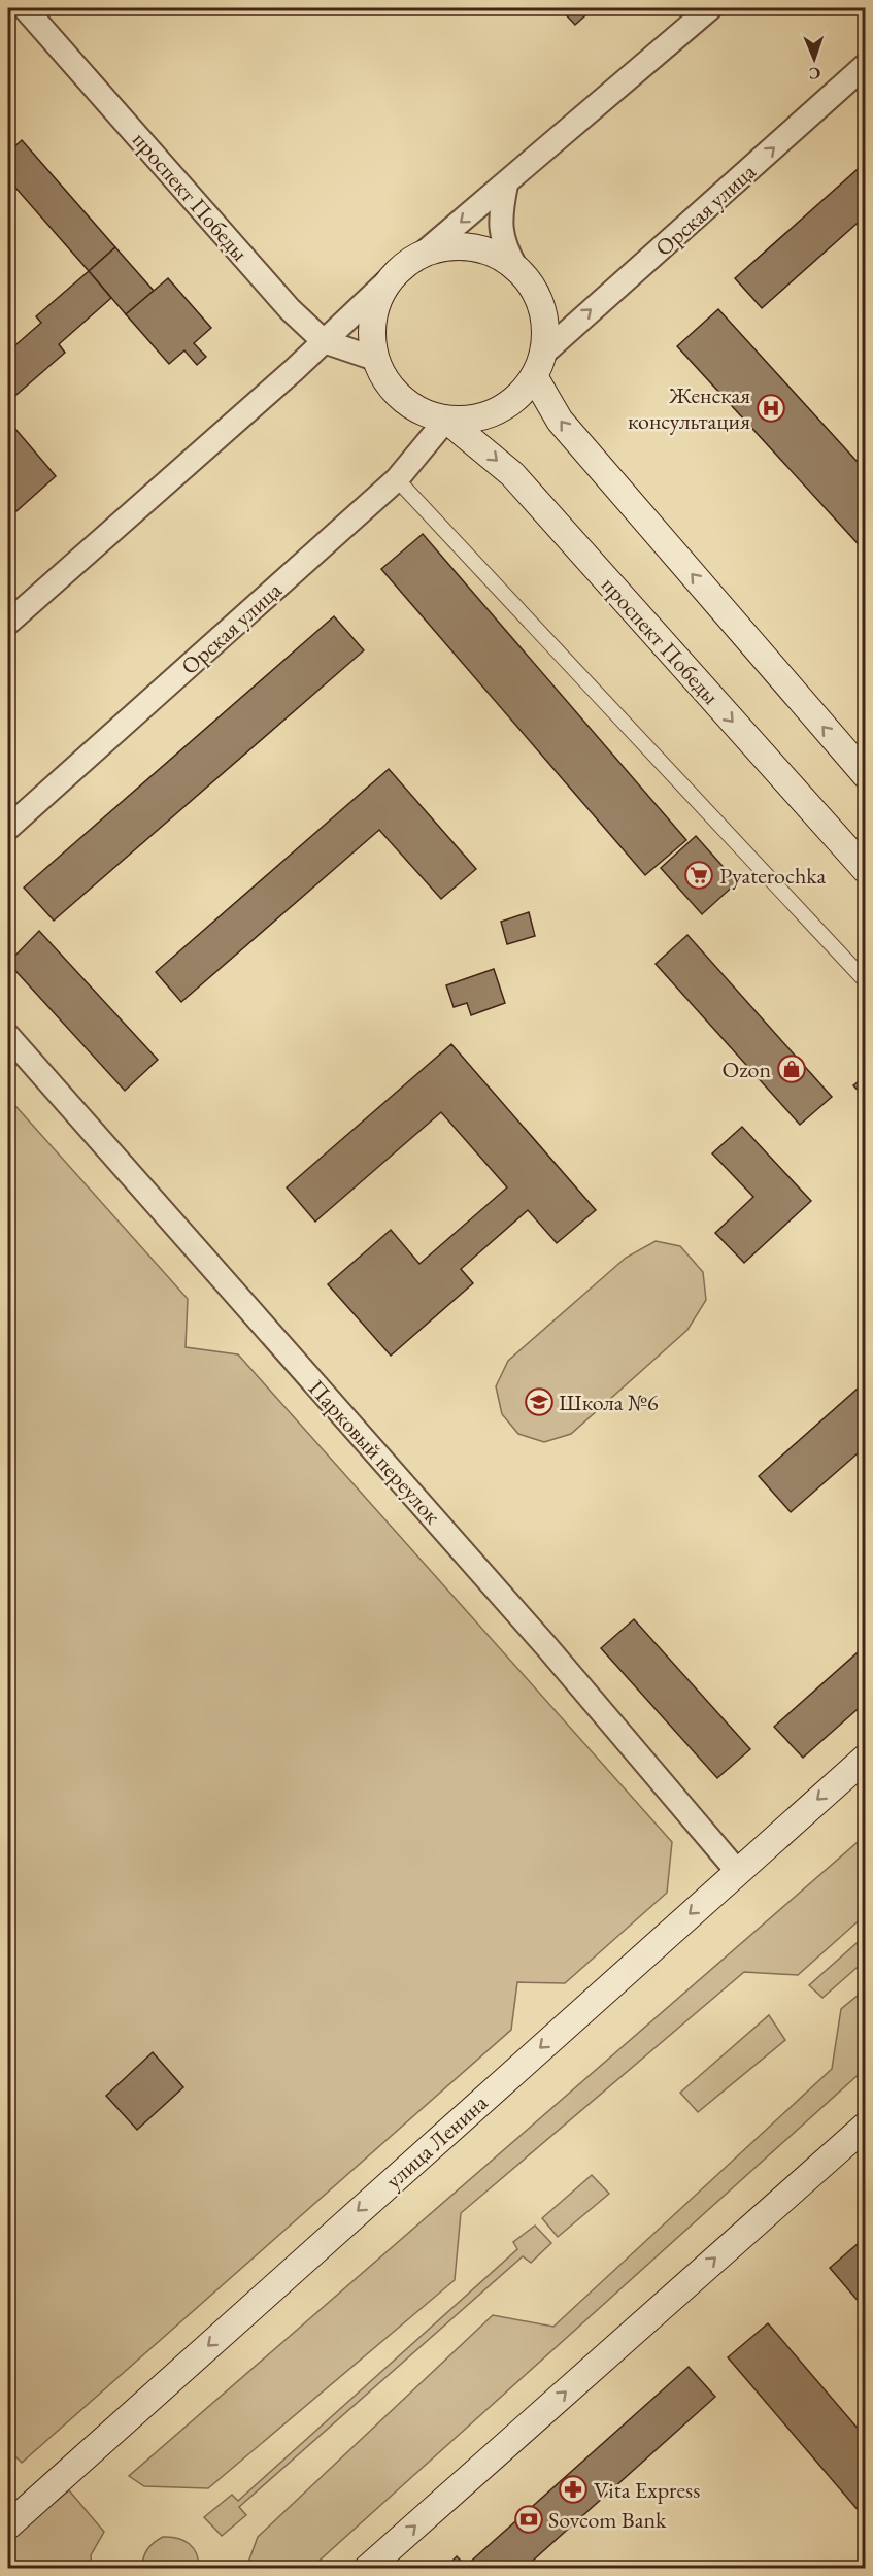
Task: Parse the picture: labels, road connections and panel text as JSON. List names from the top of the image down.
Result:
{
  "streets": {
    "main road": ["проспект Победы", "улица Ленина"],
    "street": ["Орская улица", "Парковый переулок"]
  },
  "crossings": [
    ["проспект Победы", "Орская улица"],
    ["Парковый переулок", "улица Ленина"]
  ],
  "one_way": ["улица Ленина"],
  "places": {
    "hospital": ["Женская консультация"],
    "supermarket": ["Pyaterochka"],
    "shop": ["Ozon"],
    "school or university": ["Школа №6"],
    "pharmacy": ["Vita Express"],
    "bank": ["Sovcom Bank"]
  },
  "north": "bottom"
}
